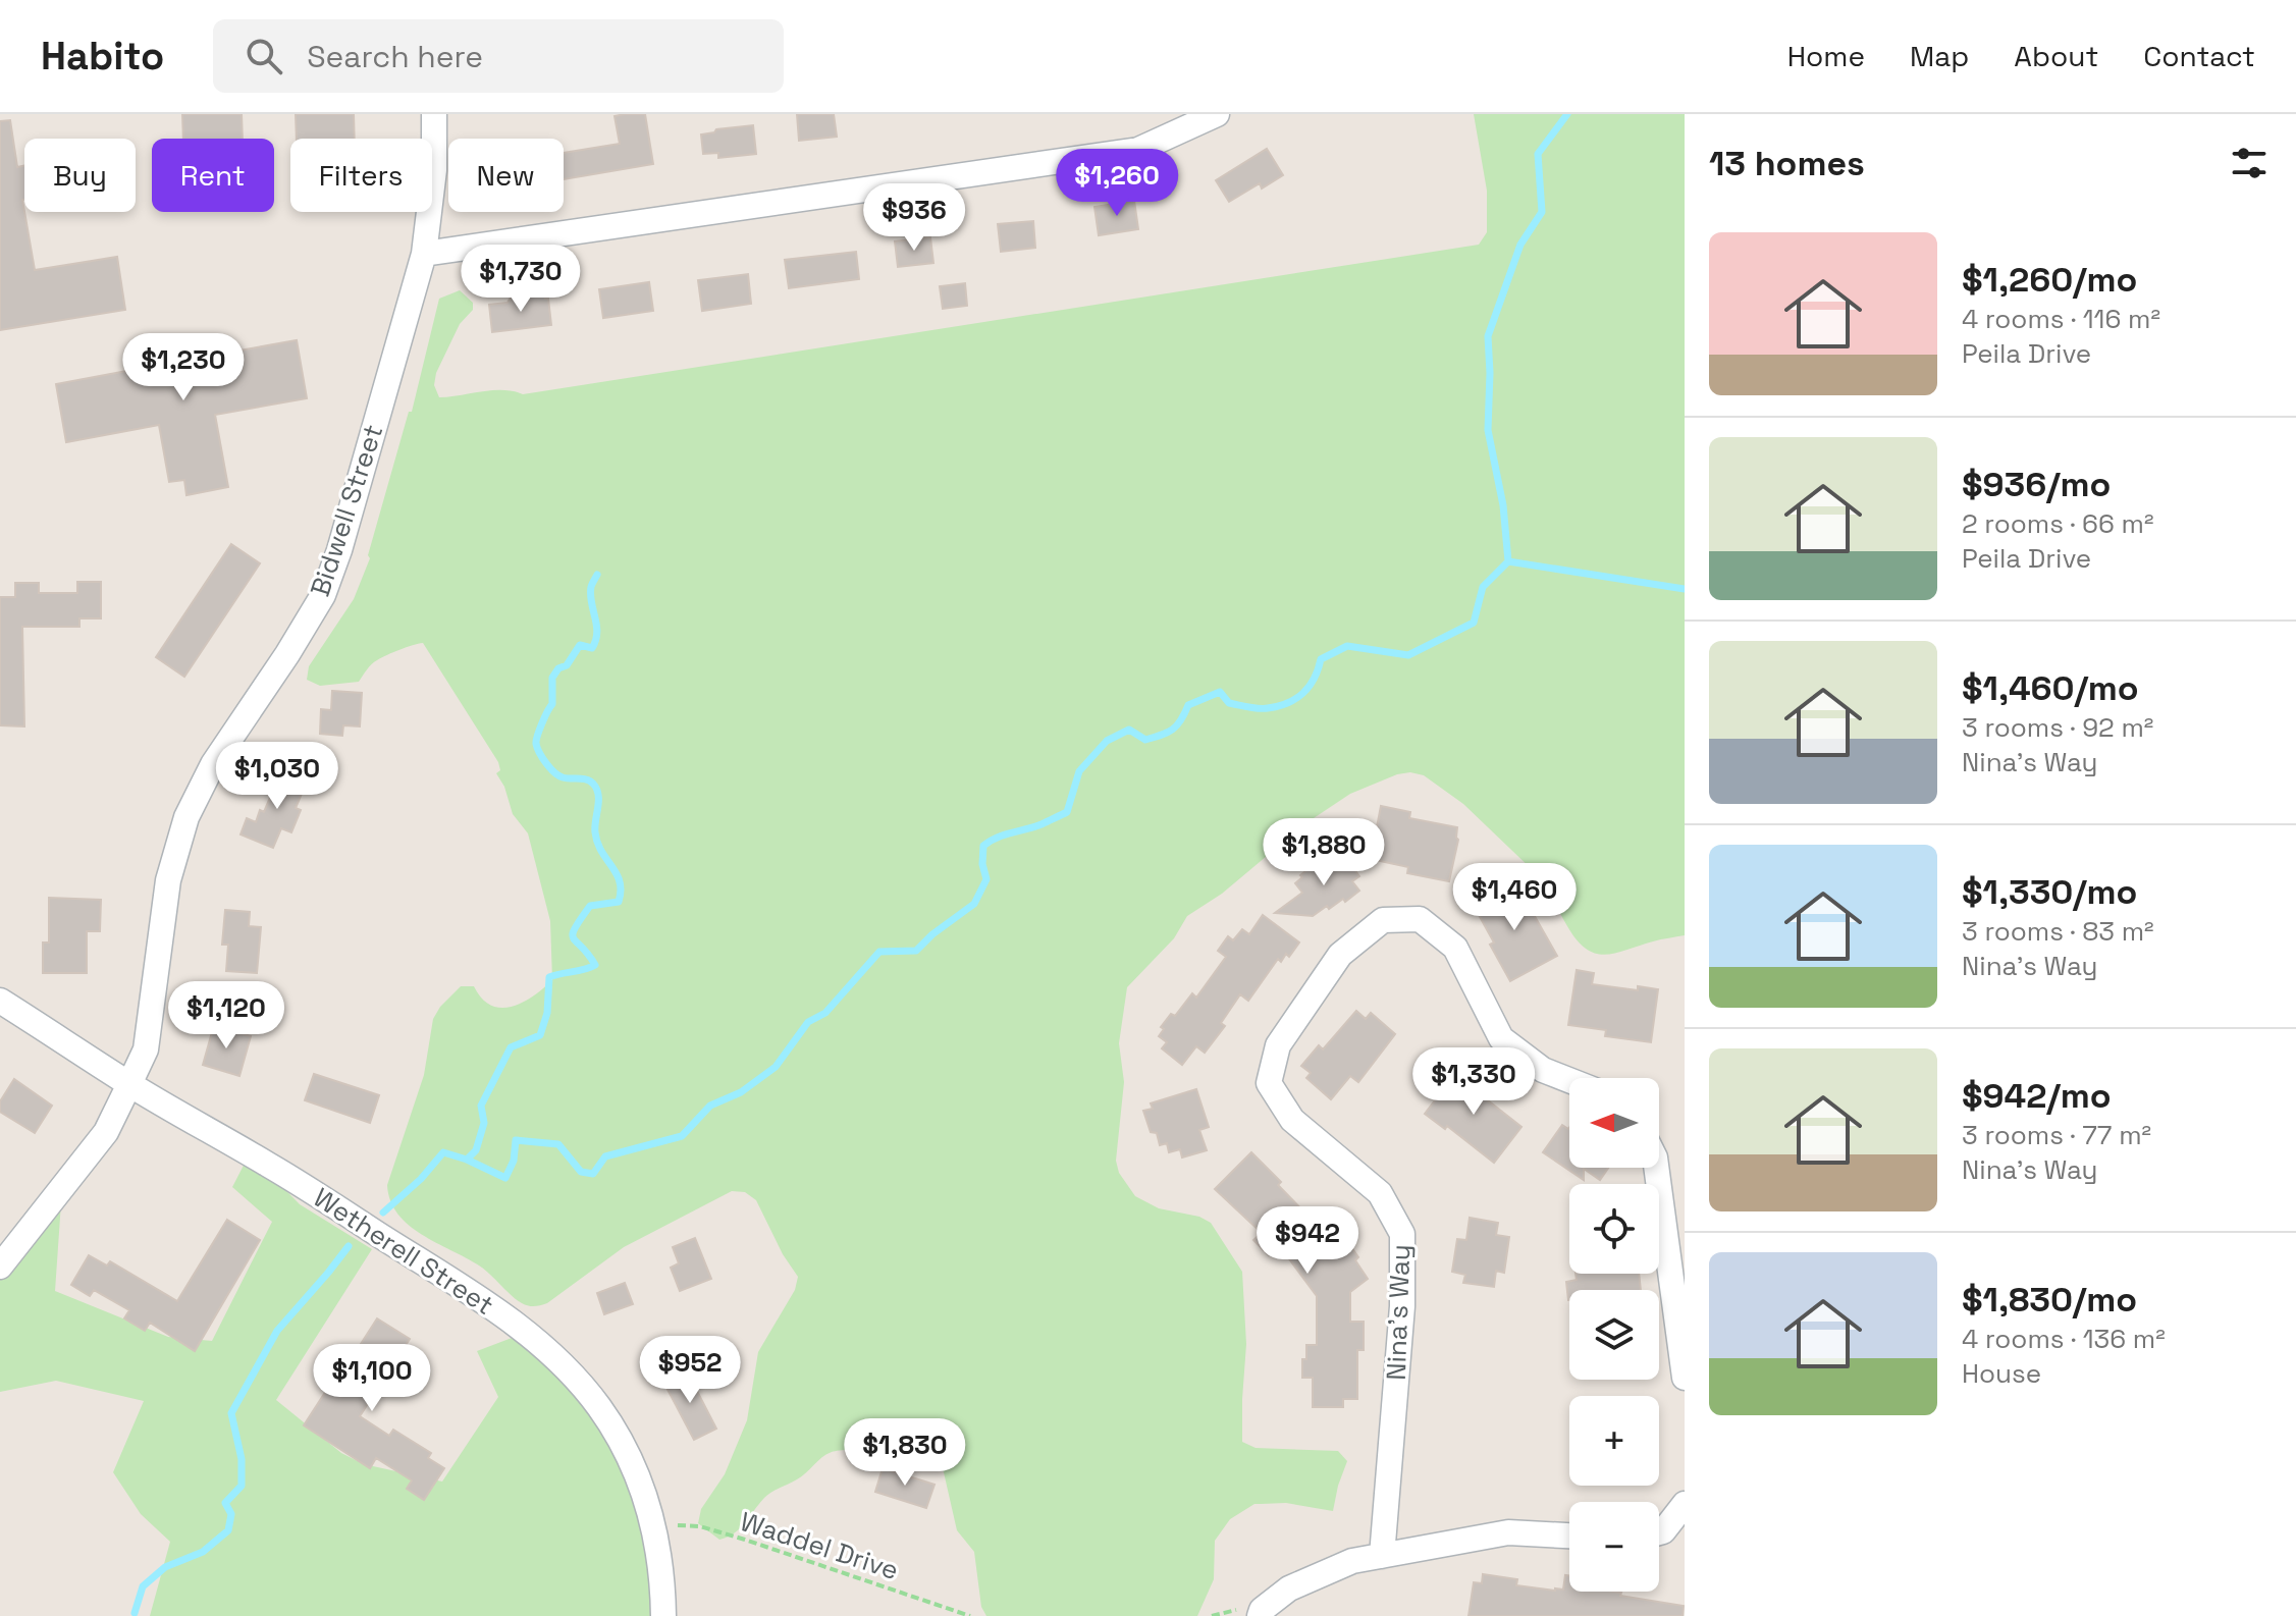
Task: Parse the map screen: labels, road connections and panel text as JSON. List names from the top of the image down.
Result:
{
  "streets": {
    "street": ["Bidwell Street", "Wetherell Street", "Nina's Way"],
    "path": ["Waddel Drive"]
  },
  "crossings": [
    ["Bidwell Street", "Wetherell Street"],
    ["Wetherell Street", "Waddel Drive"]
  ],
  "north": "left",
  "page": {
    "header": "Habito",
    "search": "Search here",
    "nav": [
      "Home",
      "Map",
      "About",
      "Contact"
    ],
    "heading": "13 homes",
    "chip": [
      "Buy",
      "Rent",
      "Filters",
      "New"
    ],
    "price": [
      "$1,260",
      "$936",
      "$1,730",
      "$1,230",
      "$1,030",
      "$1,880",
      "$1,460",
      "$1,120",
      "$1,330",
      "$942",
      "$952",
      "$1,100",
      "$1,830"
    ],
    "list": [
      {
        "name": "$1,260/mo",
        "note": "4 rooms · 116 m² · Peila Drive"
      },
      {
        "name": "$936/mo",
        "note": "2 rooms · 66 m² · Peila Drive"
      },
      {
        "name": "$1,460/mo",
        "note": "3 rooms · 92 m² · Nina's Way"
      },
      {
        "name": "$1,330/mo",
        "note": "3 rooms · 83 m² · Nina's Way"
      },
      {
        "name": "$942/mo",
        "note": "3 rooms · 77 m² · Nina's Way"
      },
      {
        "name": "$1,830/mo",
        "note": "4 rooms · 136 m² · House"
      }
    ],
    "map_buttons": ["+", "−"]
  }
}
